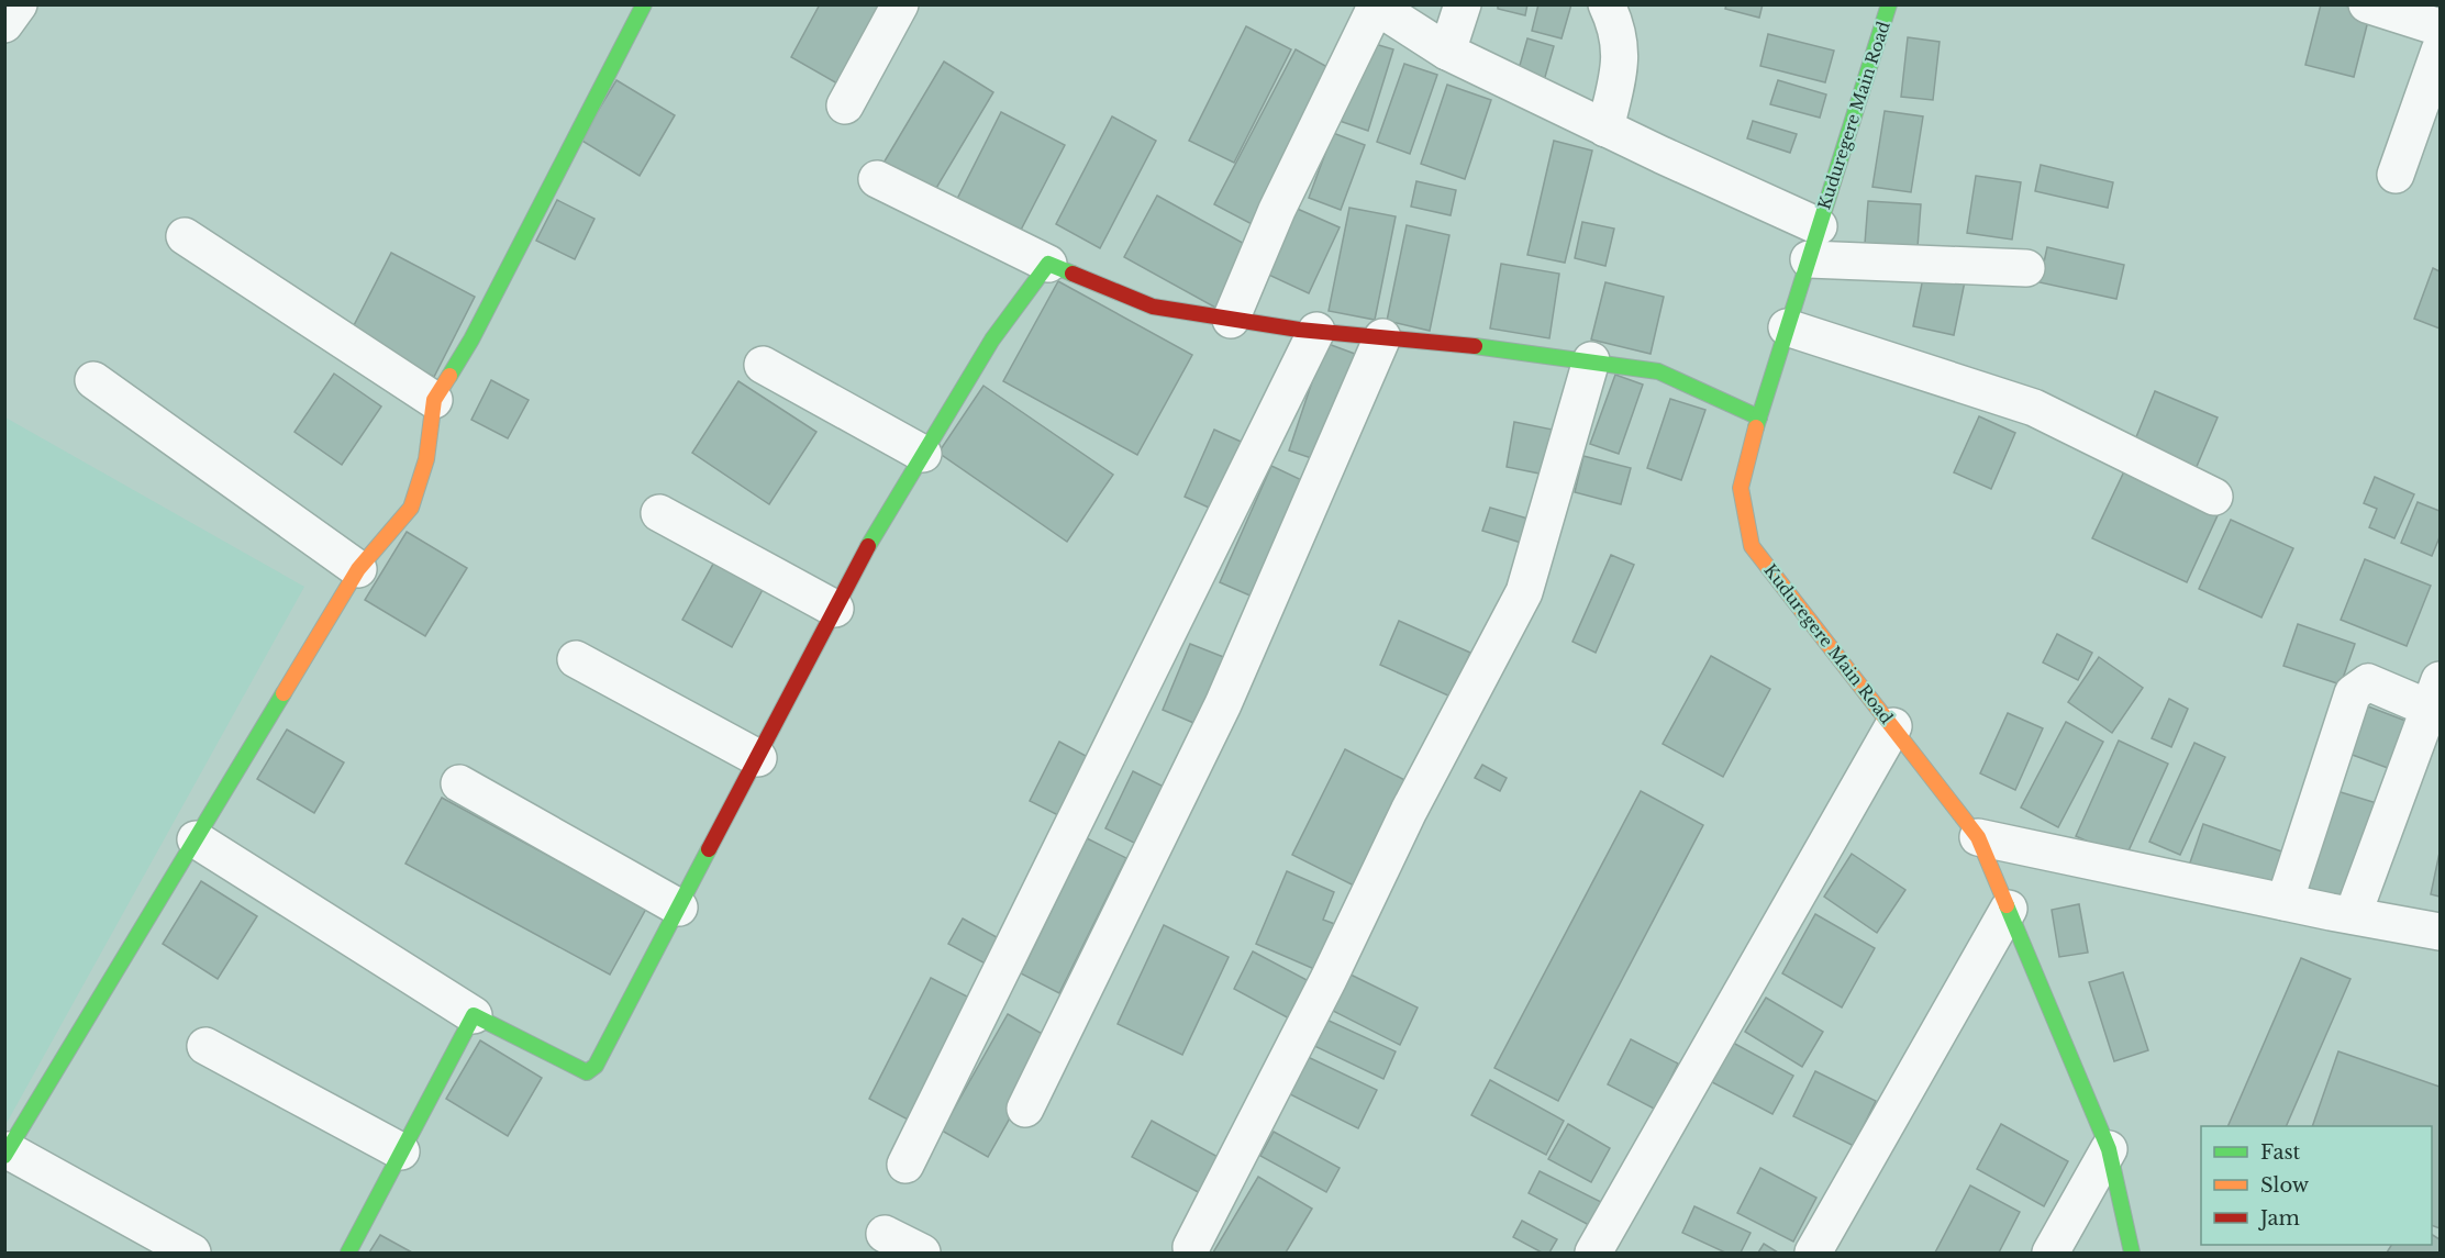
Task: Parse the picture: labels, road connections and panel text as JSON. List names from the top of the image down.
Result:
{
  "streets": {
    "street": ["Kuduregere Main Road"]
  },
  "legend": ["Fast", "Slow", "Jam"]
}
